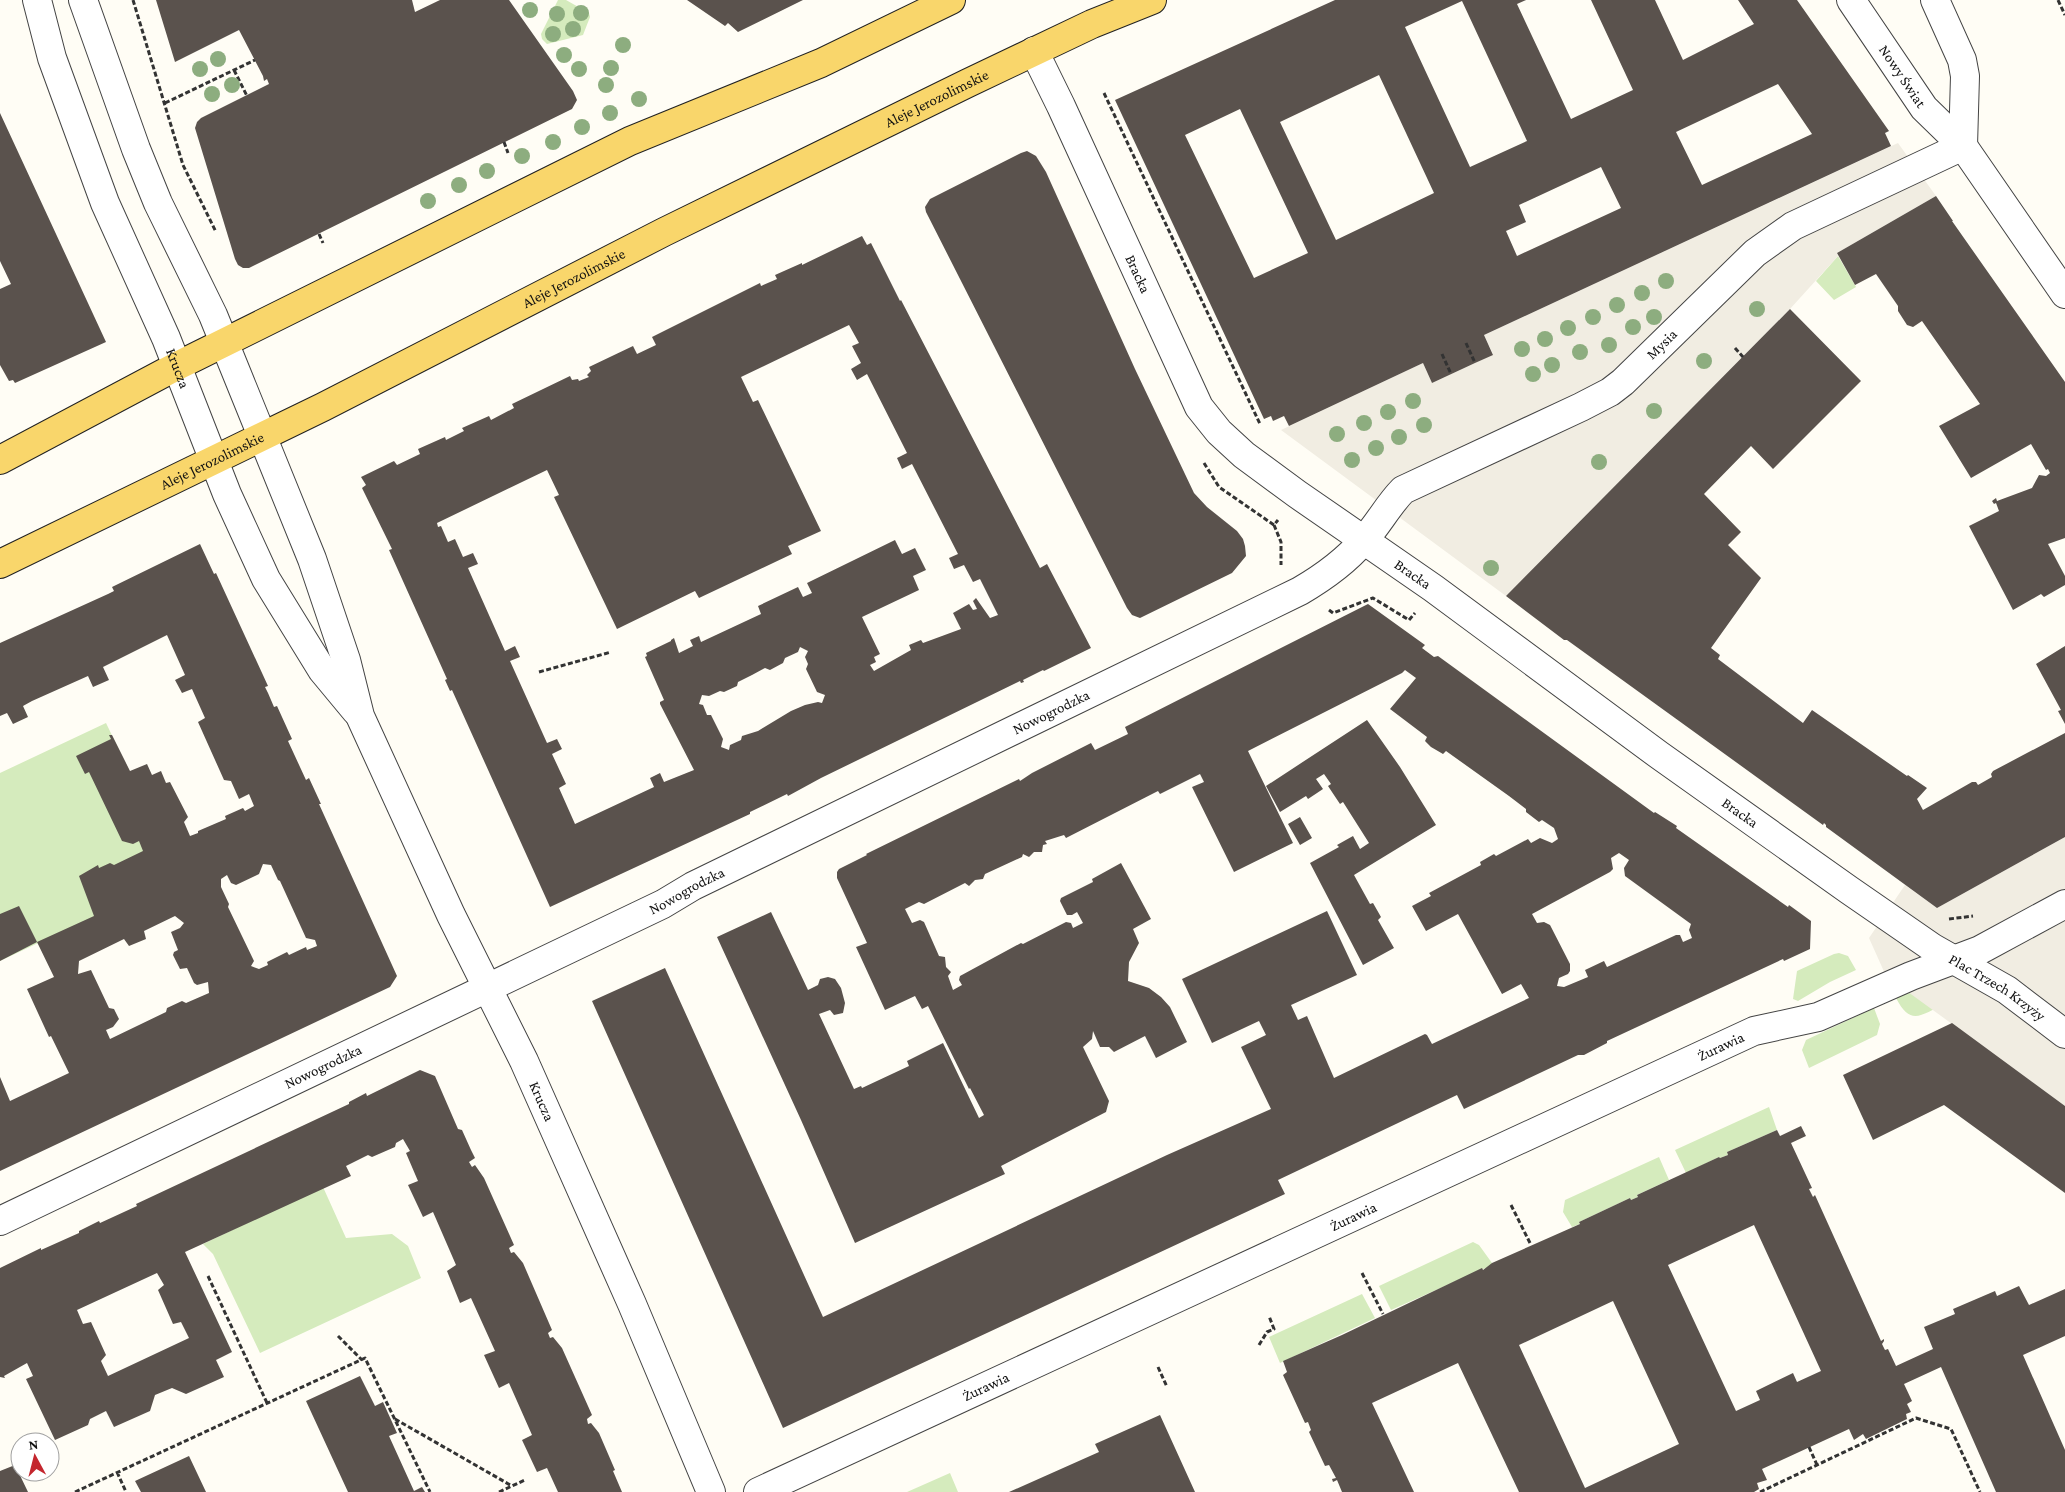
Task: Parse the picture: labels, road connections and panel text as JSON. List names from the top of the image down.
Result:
{
  "streets": {
    "main road": ["Aleje Jerozolimskie"],
    "street": [
      "Nowy Świat",
      "Bracka",
      "Mysia",
      "Krucza",
      "Nowogrodzka",
      "Plac Trzech Krzyży",
      "Żurawia"
    ]
  },
  "crossings": [
    ["Nowy Świat", "Mysia"],
    ["Aleje Jerozolimskie", "Bracka"],
    ["Aleje Jerozolimskie", "Krucza"],
    ["Bracka", "Mysia"],
    ["Bracka", "Nowogrodzka"],
    ["Bracka", "Plac Trzech Krzyży"],
    ["Bracka", "Żurawia"],
    ["Mysia", "Nowogrodzka"],
    ["Krucza", "Nowogrodzka"],
    ["Plac Trzech Krzyży", "Żurawia"]
  ],
  "north": "top"
}
